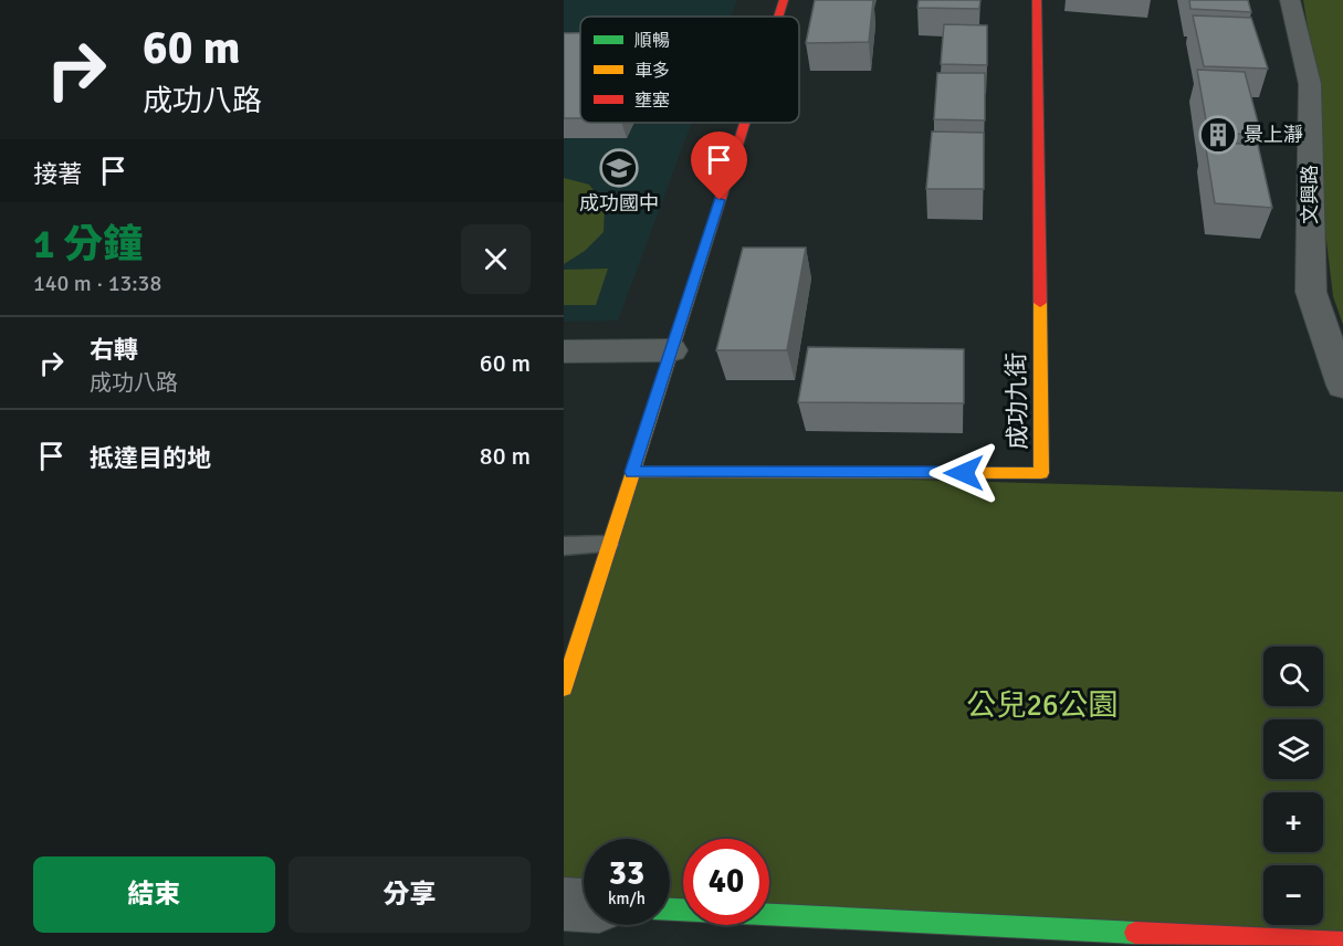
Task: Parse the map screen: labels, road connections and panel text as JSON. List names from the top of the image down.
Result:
{
  "streets": {
    "street": ["文興路", "成功九街"]
  },
  "parks": ["公兒26公園"],
  "places": {
    "building": ["景上瀞"],
    "school or university": ["成功國中"]
  },
  "legend": ["順暢", "車多", "壅塞"],
  "page": {
    "turn": ["60 m", "成功八路"],
    "then": "接著",
    "heading": ["1 分鐘", "140 m · 13:38"],
    "list": [
      {
        "name": "右轉",
        "note": "成功八路",
        "value": "60 m"
      },
      {
        "name": "抵達目的地",
        "value": "80 m"
      }
    ],
    "map_buttons": ["+", "−"],
    "speed": "33 km/h",
    "limit": "40",
    "buttons": ["結束", "分享"]
  }
}
